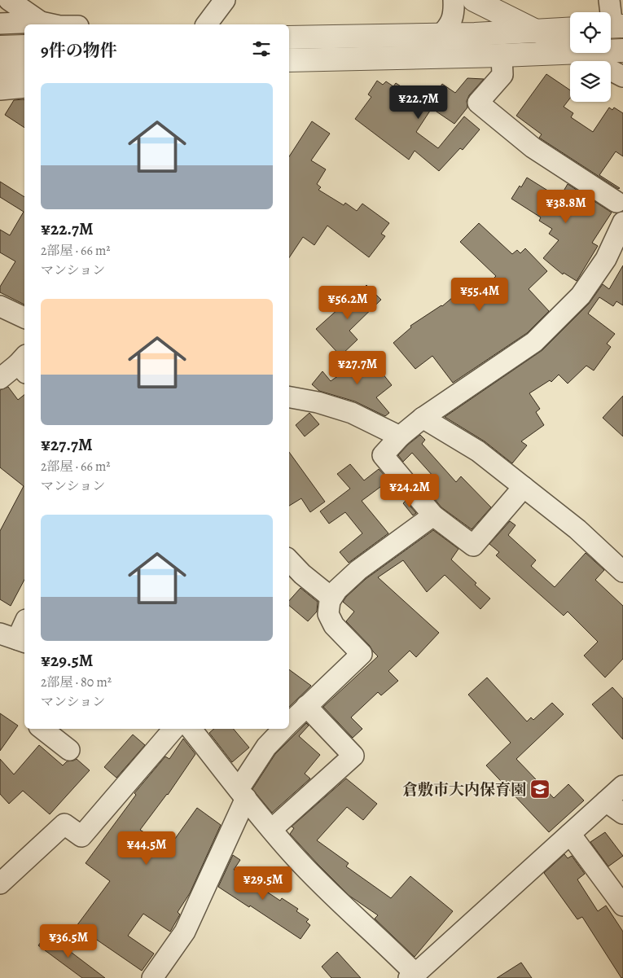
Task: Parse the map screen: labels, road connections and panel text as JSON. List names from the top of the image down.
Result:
{
  "places": {
    "school or university": ["倉敷市大内保育園"]
  },
  "page": {
    "heading": "9件の物件",
    "list": [
      {
        "name": "¥22.7M",
        "note": "2部屋 · 66 m² · マンション"
      },
      {
        "name": "¥27.7M",
        "note": "2部屋 · 66 m² · マンション"
      },
      {
        "name": "¥29.5M",
        "note": "2部屋 · 80 m² · マンション"
      }
    ],
    "price": [
      "¥22.7M",
      "¥38.8M",
      "¥55.4M",
      "¥56.2M",
      "¥27.7M",
      "¥24.2M",
      "¥44.5M",
      "¥29.5M",
      "¥36.5M"
    ]
  }
}
